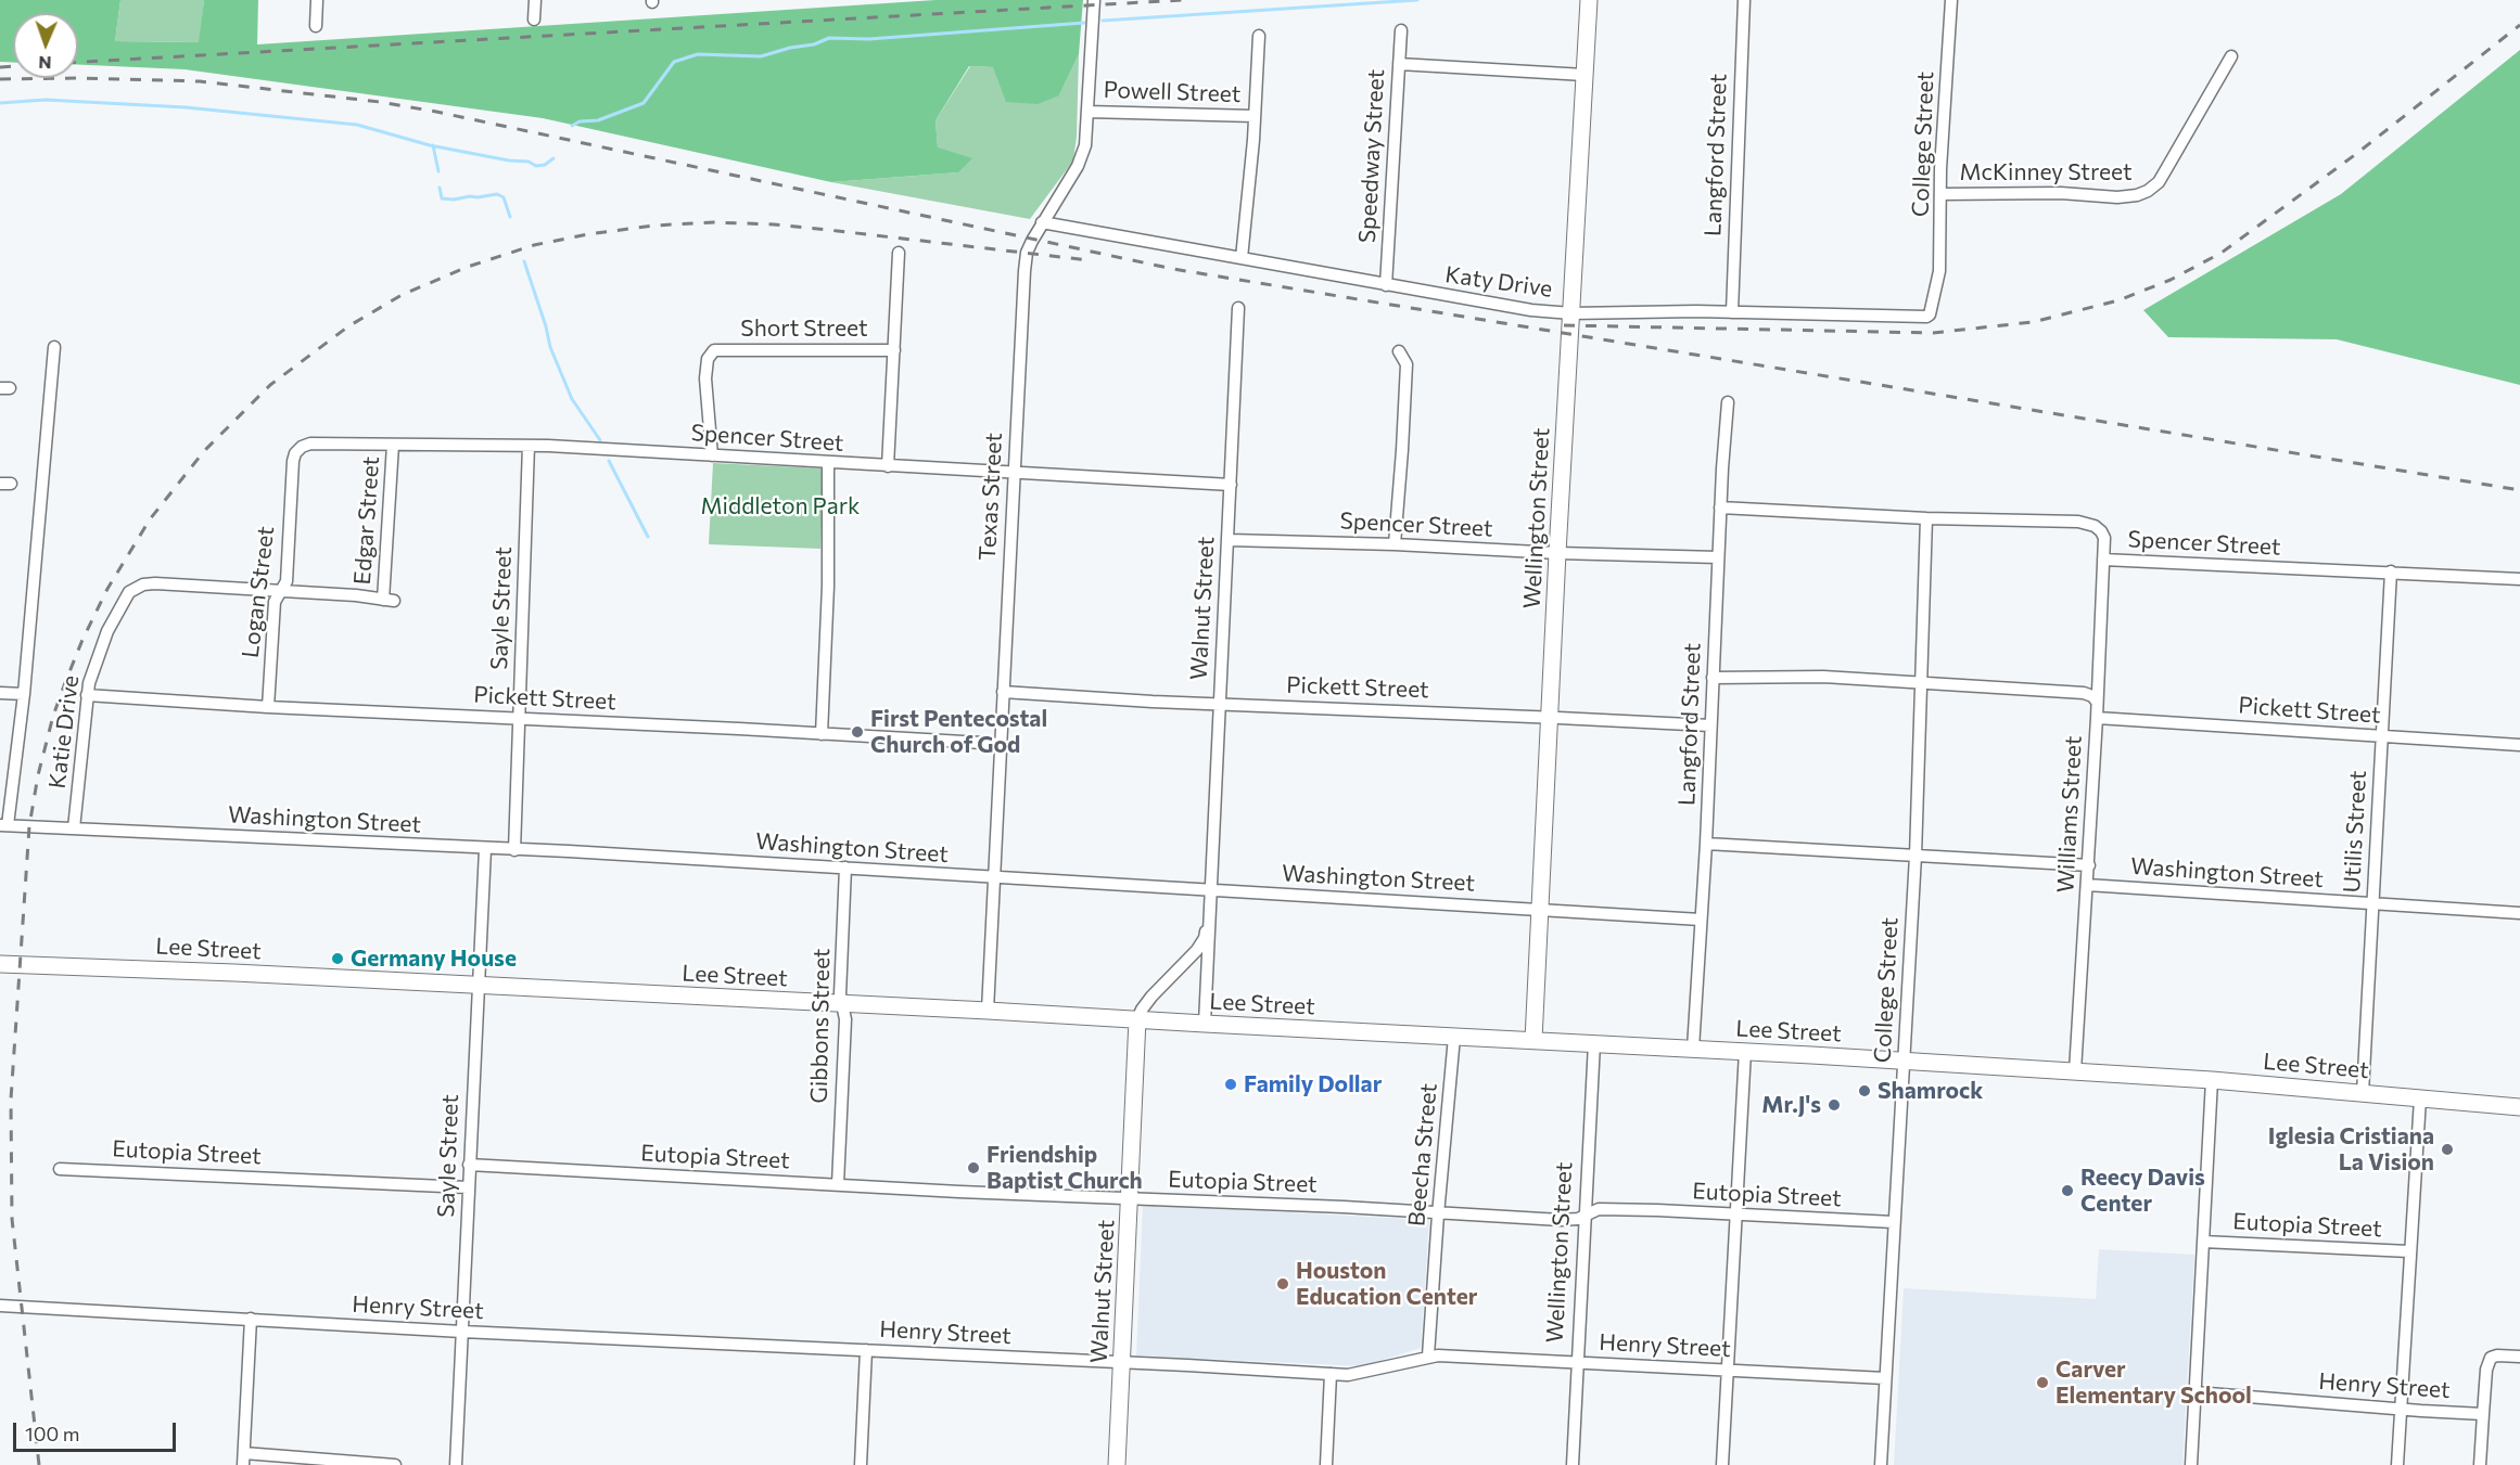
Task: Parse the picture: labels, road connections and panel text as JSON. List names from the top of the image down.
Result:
{
  "streets": {
    "main road": ["Wellington Street", "Walnut Street", "Lee Street"],
    "street": [
      "Powell Street",
      "College Street",
      "Langford Street",
      "Speedway Street",
      "McKinney Street",
      "Katy Drive",
      "Short Street",
      "Spencer Street",
      "Texas Street",
      "Edgar Street",
      "Logan Street",
      "Sayle Street",
      "Pickett Street",
      "Katie Drive",
      "Williams Street",
      "Washington Street",
      "Utilis Street",
      "Gibbons Street",
      "Eutopia Street",
      "Beecha Street",
      "Henry Street"
    ]
  },
  "crossings": [
    ["Powell Street", "Texas Street"],
    ["College Street", "McKinney Street"],
    ["College Street", "Katy Drive"],
    ["College Street", "Spencer Street"],
    ["College Street", "Lee Street"],
    ["College Street", "Eutopia Street"],
    ["College Street", "Henry Street"],
    ["Langford Street", "Katy Drive"],
    ["Langford Street", "Spencer Street"],
    ["Langford Street", "Pickett Street"],
    ["Langford Street", "Washington Street"],
    ["Langford Street", "Lee Street"],
    ["Speedway Street", "Katy Drive"],
    ["Katy Drive", "Texas Street"],
    ["Katy Drive", "Wellington Street"],
    ["Short Street", "Spencer Street"],
    ["Spencer Street", "Texas Street"],
    ["Spencer Street", "Wellington Street"],
    ["Spencer Street", "Edgar Street"],
    ["Spencer Street", "Logan Street"],
    ["Spencer Street", "Sayle Street"],
    ["Spencer Street", "Walnut Street"],
    ["Spencer Street", "Williams Street"],
    ["Spencer Street", "Utilis Street"],
    ["Texas Street", "Pickett Street"],
    ["Texas Street", "Washington Street"],
    ["Texas Street", "Lee Street"],
    ["Wellington Street", "Pickett Street"],
    ["Wellington Street", "Washington Street"],
    ["Wellington Street", "Lee Street"],
    ["Wellington Street", "Eutopia Street"],
    ["Wellington Street", "Henry Street"],
    ["Edgar Street", "Logan Street"],
    ["Edgar Street", "Katie Drive"],
    ["Logan Street", "Pickett Street"],
    ["Logan Street", "Katie Drive"],
    ["Sayle Street", "Pickett Street"],
    ["Sayle Street", "Washington Street"],
    ["Sayle Street", "Lee Street"],
    ["Sayle Street", "Eutopia Street"],
    ["Sayle Street", "Henry Street"],
    ["Walnut Street", "Pickett Street"],
    ["Walnut Street", "Washington Street"],
    ["Walnut Street", "Lee Street"],
    ["Walnut Street", "Eutopia Street"],
    ["Walnut Street", "Henry Street"],
    ["Pickett Street", "Katie Drive"],
    ["Pickett Street", "Williams Street"],
    ["Pickett Street", "Utilis Street"],
    ["Katie Drive", "Washington Street"],
    ["Williams Street", "Washington Street"],
    ["Williams Street", "Lee Street"],
    ["Washington Street", "Utilis Street"],
    ["Washington Street", "Gibbons Street"],
    ["Utilis Street", "Lee Street"],
    ["Lee Street", "Gibbons Street"],
    ["Lee Street", "Beecha Street"],
    ["Gibbons Street", "Eutopia Street"],
    ["Eutopia Street", "Beecha Street"],
    ["Beecha Street", "Henry Street"]
  ],
  "parks": ["Middleton Park"],
  "places": [
    "First Pentecostal Church of God",
    "Germany House",
    "Family Dollar",
    "Shamrock",
    "Mr.J's",
    "Iglesia Cristiana La Vision",
    "Friendship Baptist Church",
    "Reecy Davis Center",
    "Houston Education Center",
    "Carver Elementary School"
  ],
  "scale_bar": "100 m",
  "north": "bottom"
}
